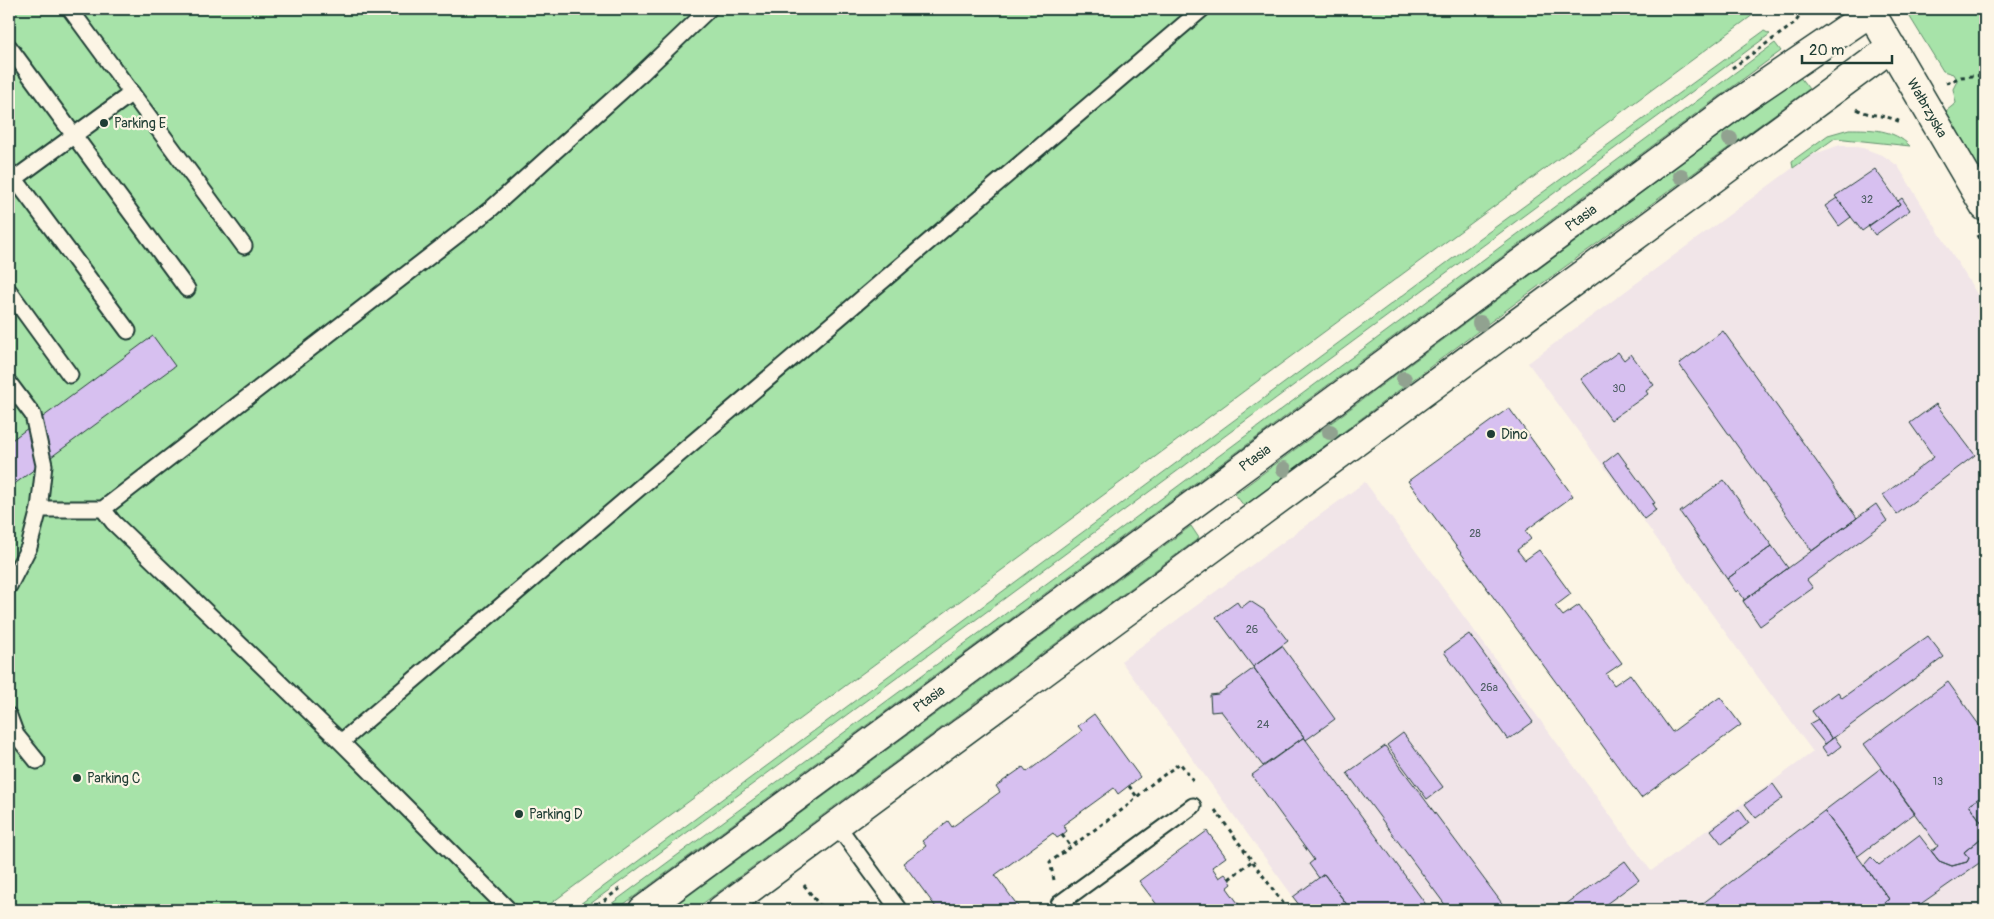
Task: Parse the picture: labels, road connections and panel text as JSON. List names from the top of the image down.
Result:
{
  "streets": {
    "street": ["Wałbrzyska", "Ptasia"]
  },
  "crossings": [
    ["Wałbrzyska", "Ptasia"]
  ],
  "places": [
    "Parking E",
    "Dino",
    "Parking C",
    "Parking D"
  ],
  "house_numbers": [
    "32",
    "30",
    "28",
    "26",
    "26a",
    "24",
    "13"
  ],
  "scale_bar": "20 m"
}
